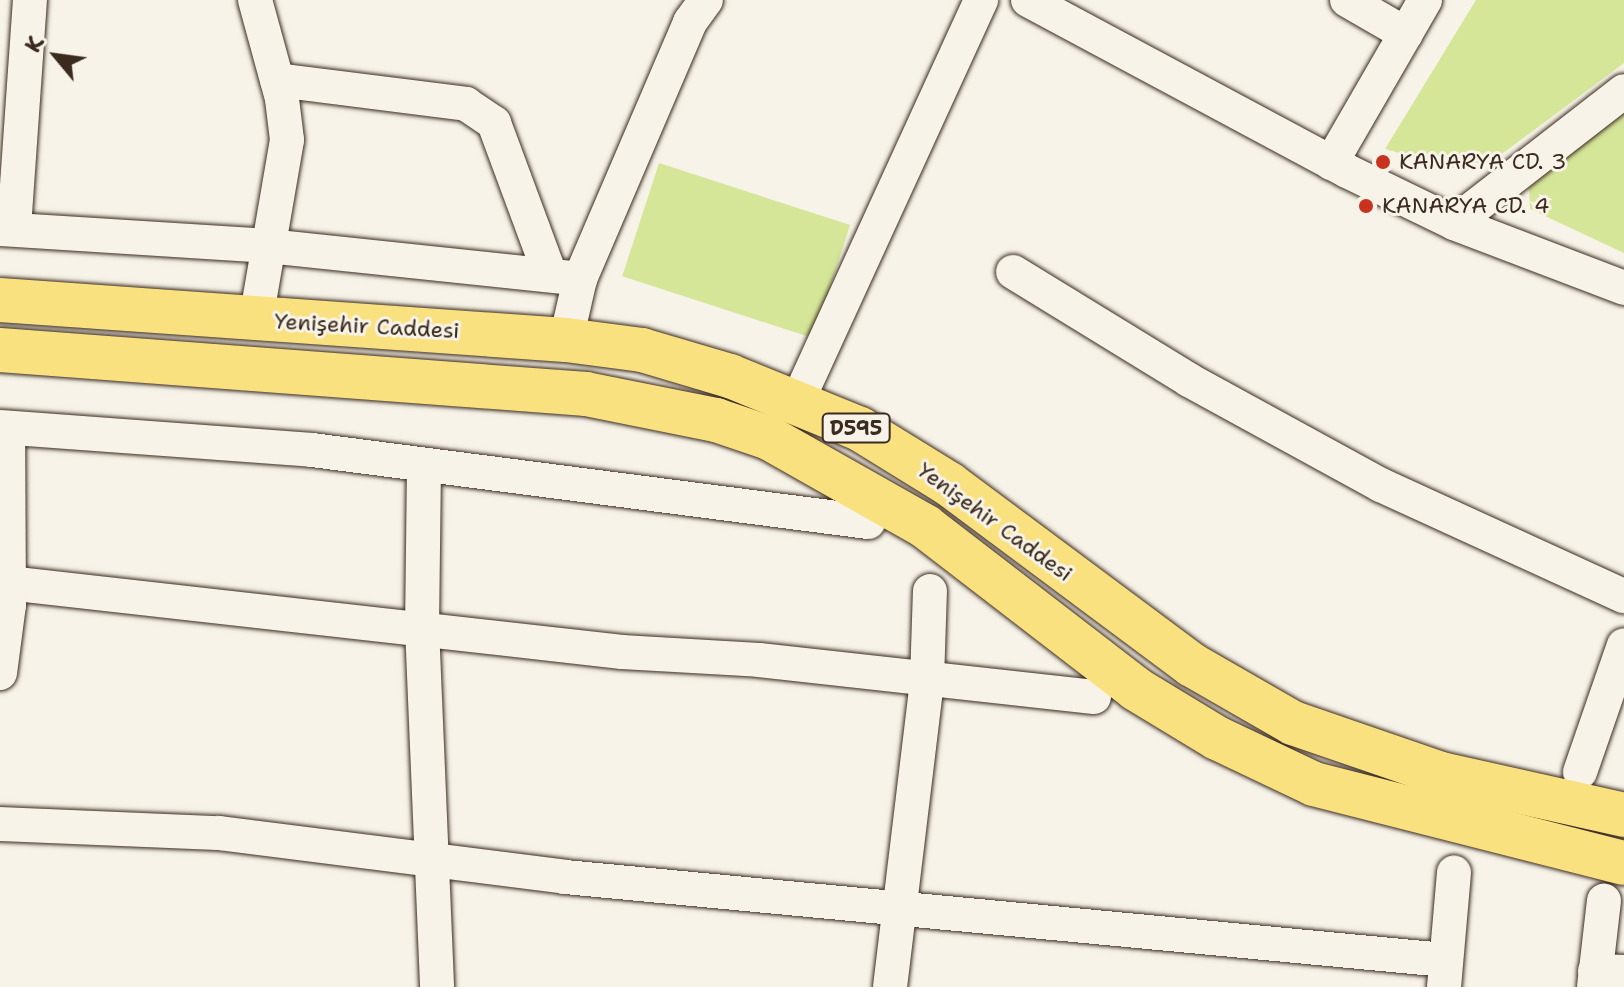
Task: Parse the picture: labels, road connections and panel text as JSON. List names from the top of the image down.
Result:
{
  "streets": {
    "highway": ["Yenişehir Caddesi", "D595"]
  },
  "places": ["KANARYA CD. 3", "KANARYA CD. 4"],
  "north": "top left"
}
